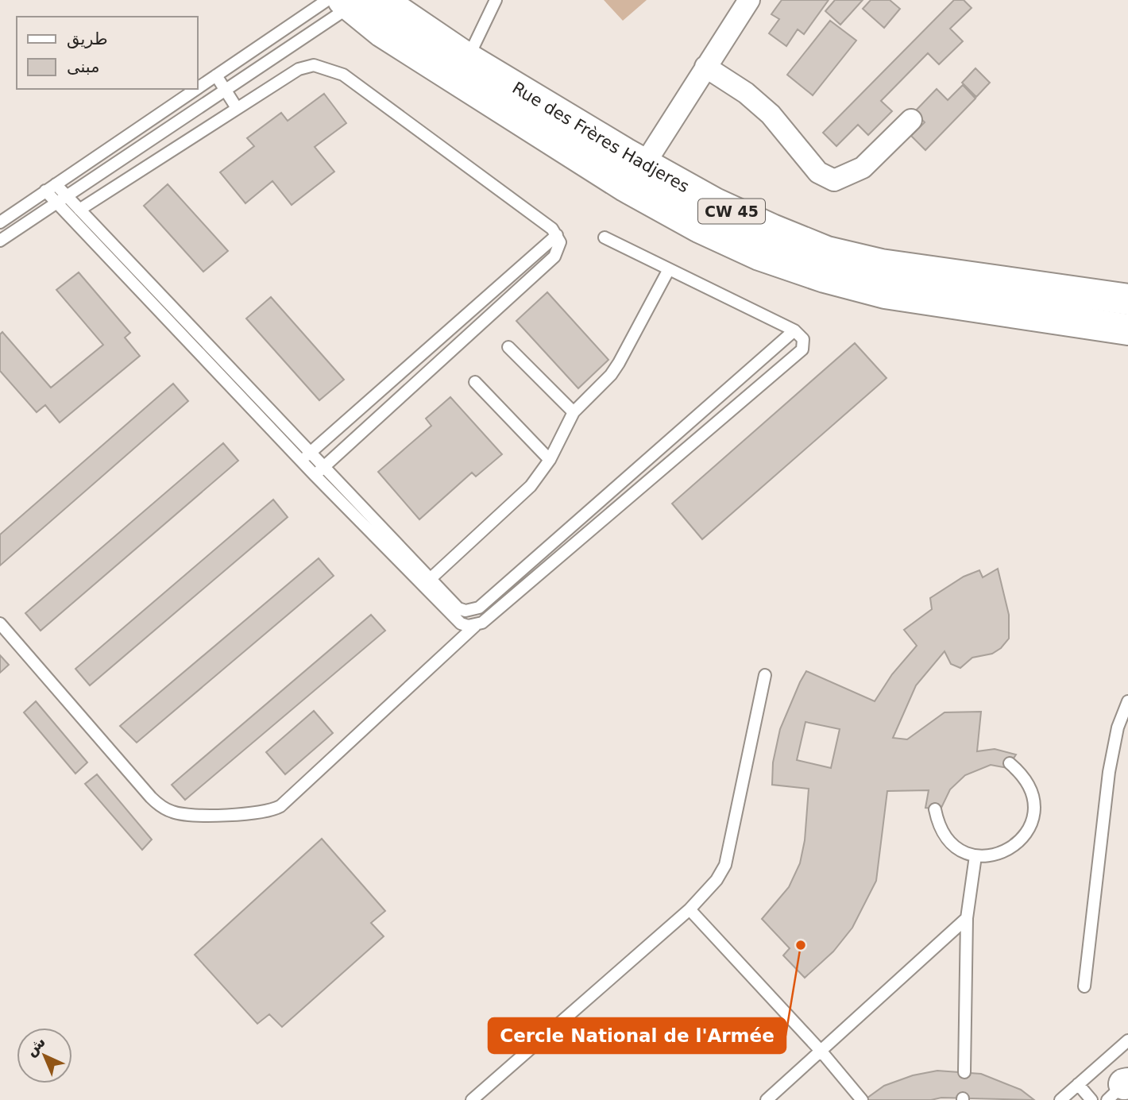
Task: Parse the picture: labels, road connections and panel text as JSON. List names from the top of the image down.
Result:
{
  "streets": {
    "main road": ["Rue des Frères Hadjeres", "CW 45"]
  },
  "places": ["Cercle National de l'Armée"],
  "legend": ["طريق", "مبنى"],
  "north": "top left"
}
